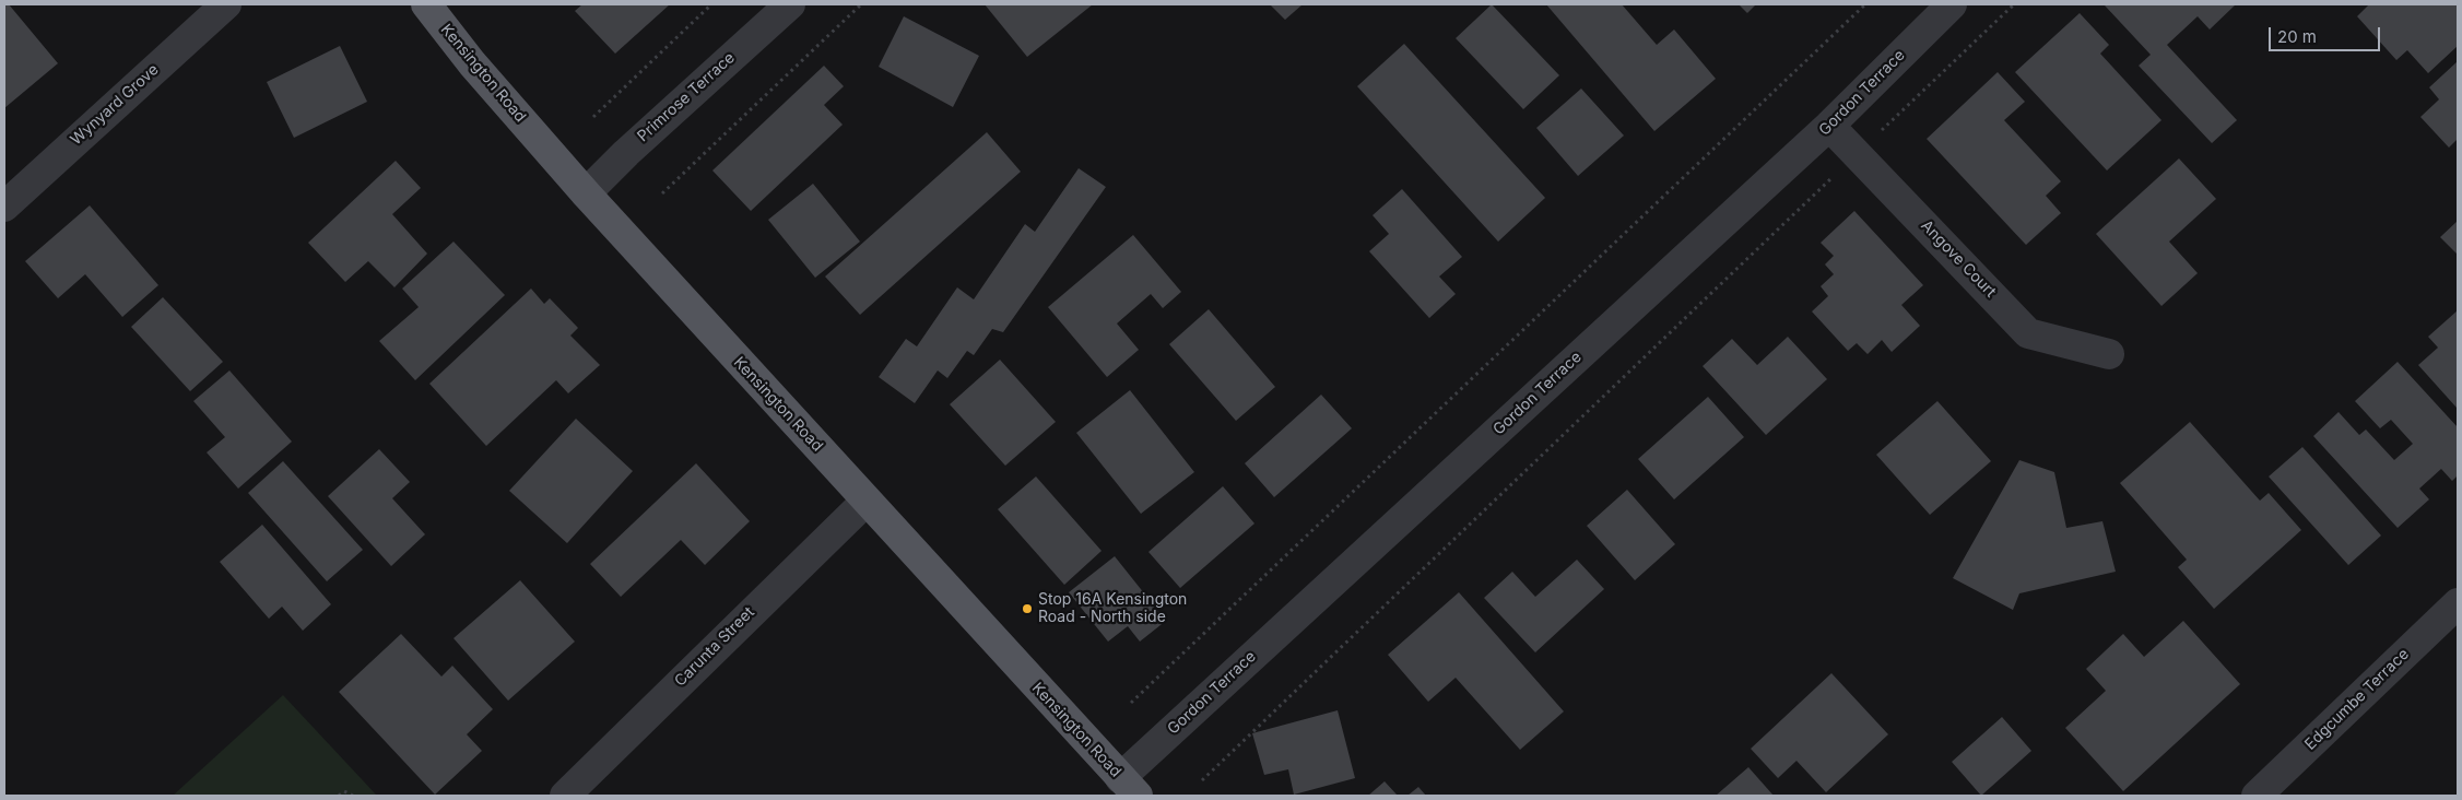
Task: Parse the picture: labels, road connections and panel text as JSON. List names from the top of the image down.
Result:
{
  "streets": {
    "main road": ["Kensington Road"],
    "street": [
      "Gordon Terrace",
      "Primrose Terrace",
      "Wynyard Grove",
      "Angove Court",
      "Carunta Street",
      "Edgcumbe Terrace"
    ]
  },
  "crossings": [
    ["Kensington Road", "Gordon Terrace"],
    ["Kensington Road", "Primrose Terrace"],
    ["Kensington Road", "Carunta Street"],
    ["Gordon Terrace", "Angove Court"]
  ],
  "places": ["Stop 16A Kensington Road - North side"],
  "scale_bar": "20 m"
}
